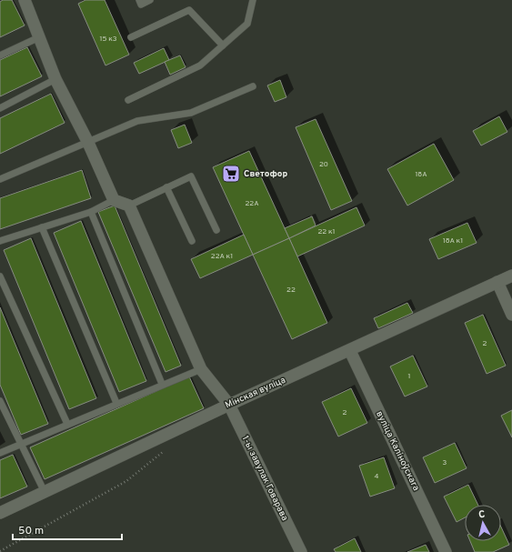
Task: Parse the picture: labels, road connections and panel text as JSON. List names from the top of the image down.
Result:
{
  "streets": {
    "street": ["Мінская вуліца", "вуліца Каліноўскага", "1-ы завулак Говарава"]
  },
  "crossings": [
    ["Мінская вуліца", "вуліца Каліноўскага"],
    ["Мінская вуліца", "1-ы завулак Говарава"]
  ],
  "places": {
    "supermarket": ["Светофор"]
  },
  "house_numbers": [
    "15 к3",
    "20",
    "18А",
    "22А",
    "22 к1",
    "18А к1",
    "22А к1",
    "22",
    "2",
    "1",
    "2",
    "3",
    "4"
  ],
  "scale_bar": "50 m",
  "north": "top"
}
